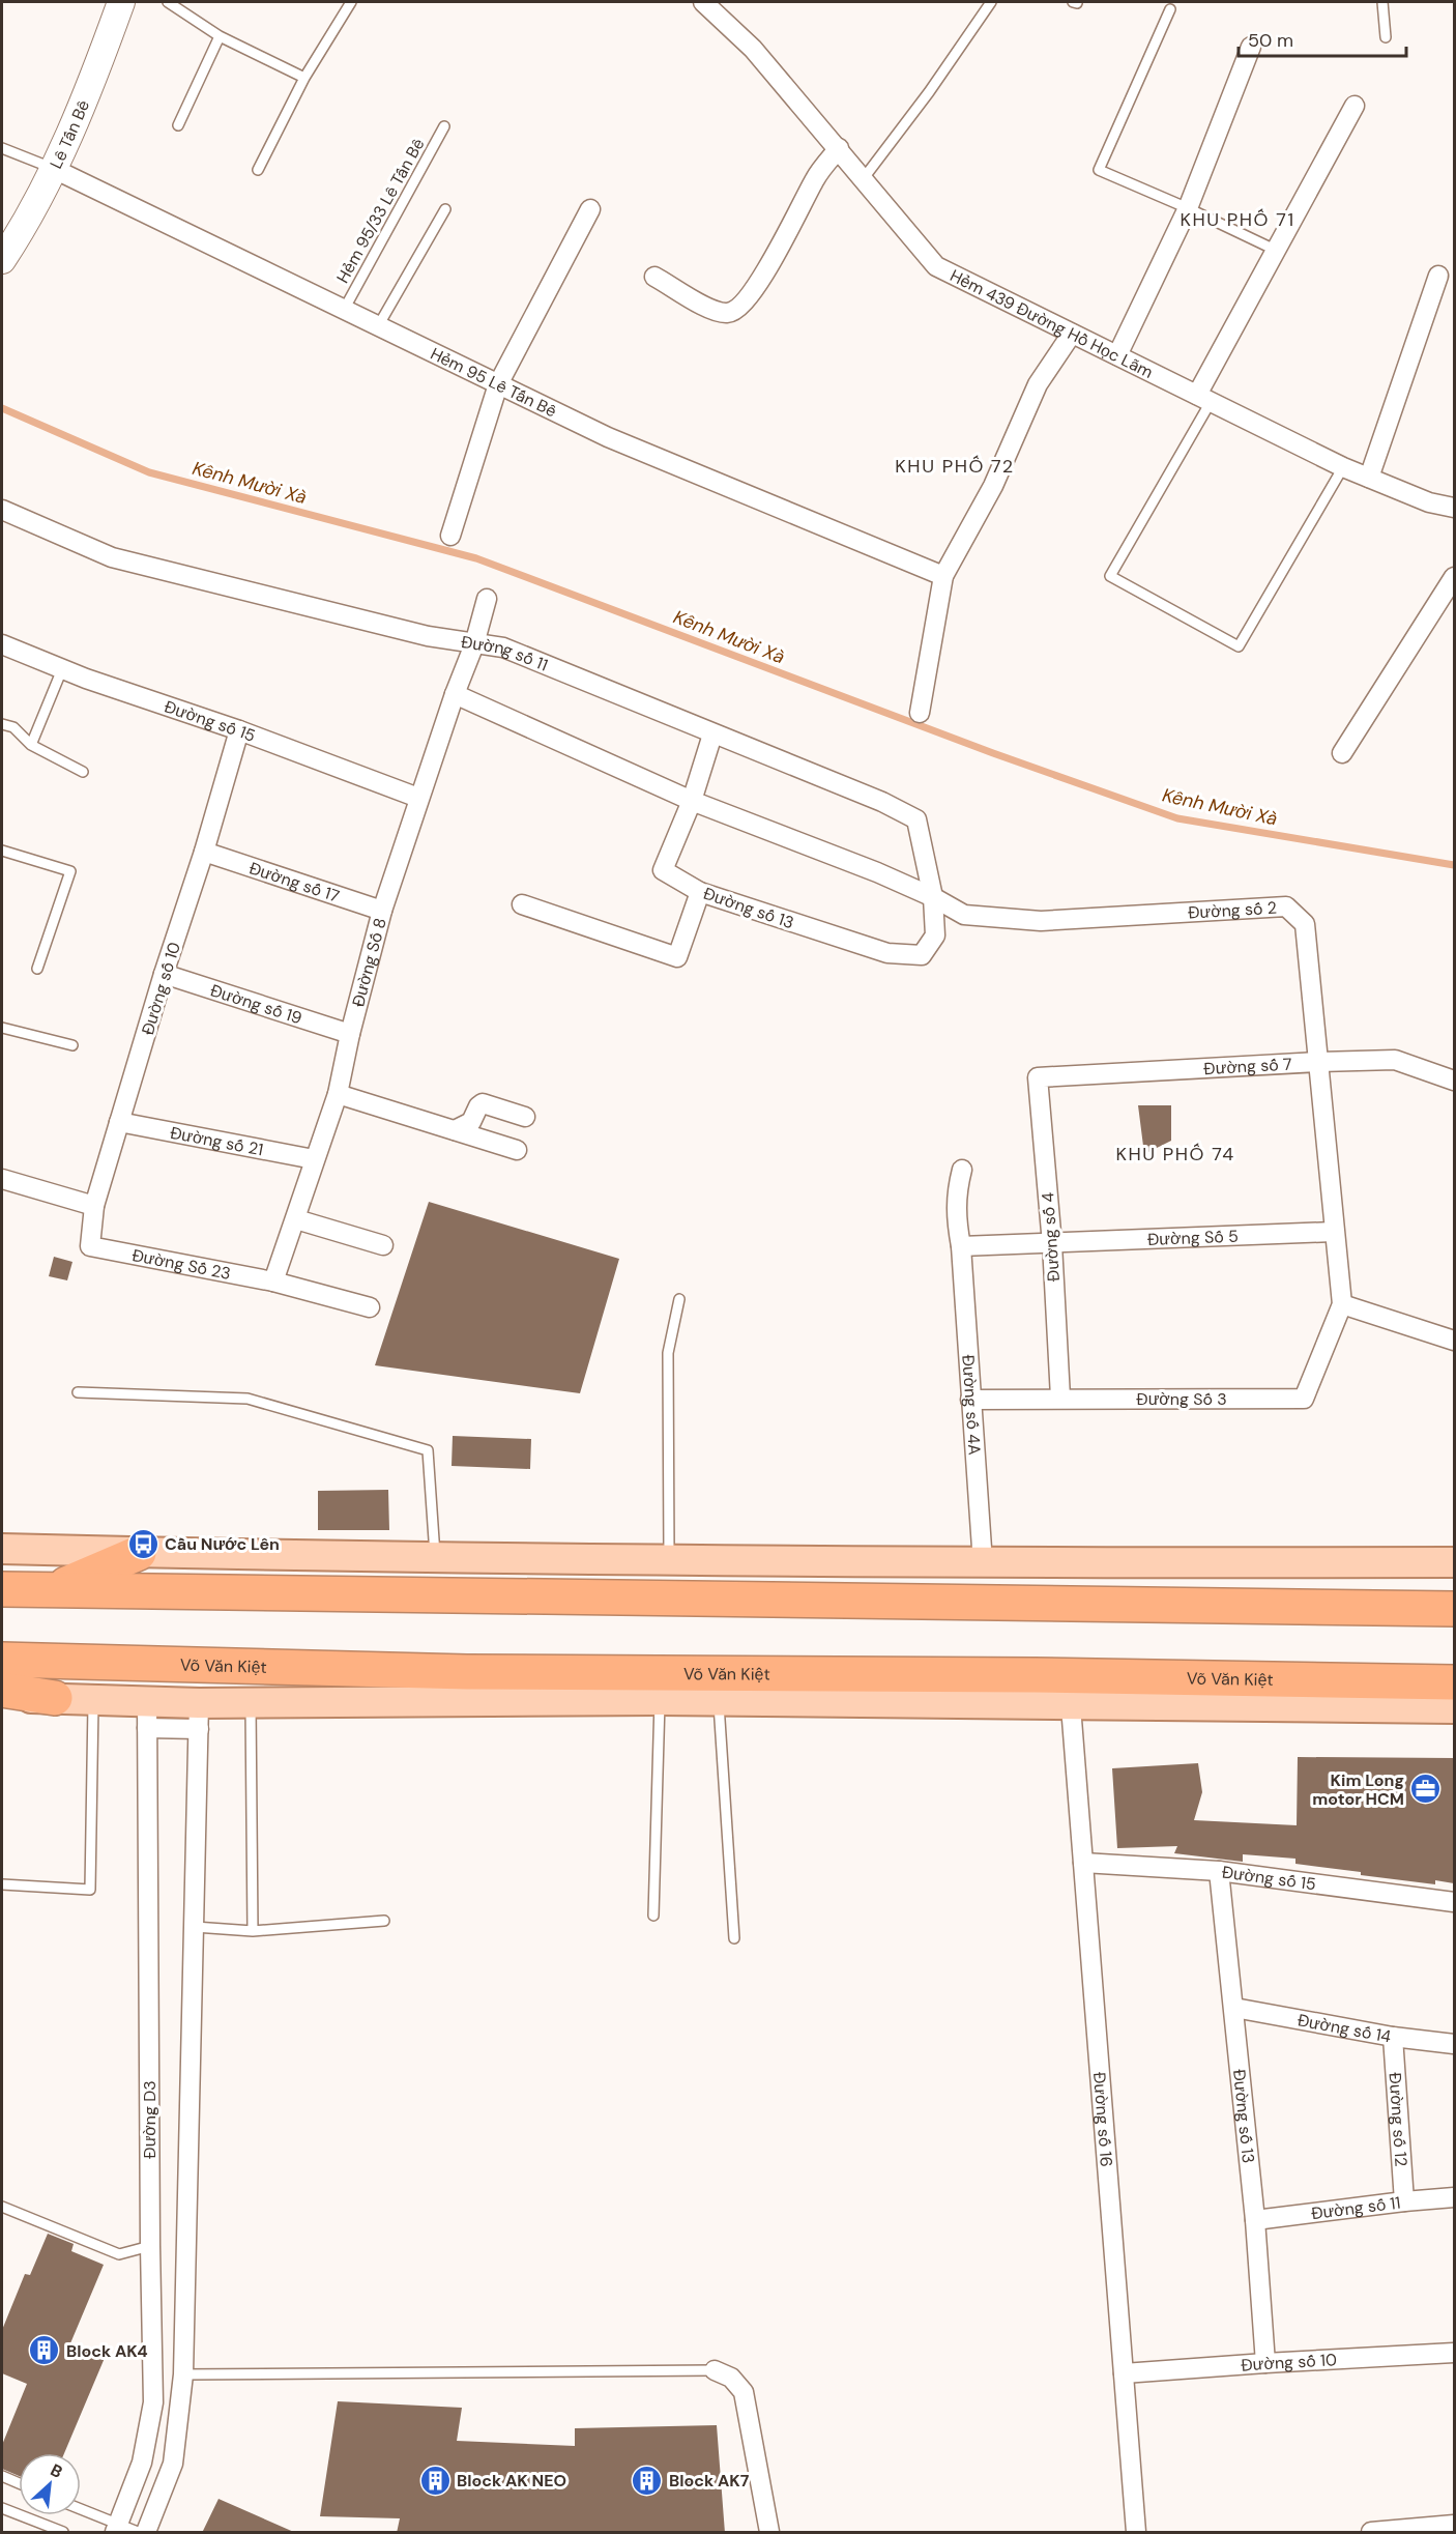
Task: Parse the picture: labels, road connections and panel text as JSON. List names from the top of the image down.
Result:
{
  "streets": {
    "highway": ["Võ Văn Kiệt"],
    "street": [
      "Lê Tấn Bê",
      "Hẻm 439 Đường Hồ Học Lãm",
      "Hẻm 95 Lê Tấn Bê",
      "Đường số 11",
      "Đường số 15",
      "Đường số 17",
      "Đường số 13",
      "Đường số 2",
      "Đường Số 8",
      "Đường số 10",
      "Đường số 19",
      "Đường số 7",
      "Đường số 21",
      "Đường số 4",
      "Đường Số 5",
      "Đường Số 23",
      "Đường Số 3",
      "Đường số 4A",
      "Đường số 14",
      "Đường số 12",
      "Đường D3",
      "Đường số 16"
    ],
    "lane": ["Hẻm 95/33 Lê Tấn Bê"]
  },
  "crossings": [
    ["Lê Tấn Bê", "Hẻm 95 Lê Tấn Bê"],
    ["Hẻm 95/33 Lê Tấn Bê", "Hẻm 95 Lê Tấn Bê"],
    ["Đường số 11", "Đường số 13"],
    ["Đường số 11", "Đường số 2"],
    ["Đường số 11", "Đường Số 8"],
    ["Đường số 11", "Đường số 12"],
    ["Đường số 15", "Đường số 13"],
    ["Đường số 15", "Đường Số 8"],
    ["Đường số 15", "Đường số 10"],
    ["Đường số 15", "Đường số 16"],
    ["Đường số 17", "Đường Số 8"],
    ["Đường số 17", "Đường số 10"],
    ["Đường số 13", "Đường số 2"],
    ["Đường số 13", "Đường số 10"],
    ["Đường số 13", "Đường số 14"],
    ["Đường số 2", "Đường số 7"],
    ["Đường số 2", "Đường Số 5"],
    ["Đường số 2", "Đường Số 3"],
    ["Đường Số 8", "Đường số 19"],
    ["Đường Số 8", "Đường số 21"],
    ["Đường Số 8", "Đường Số 23"],
    ["Đường số 10", "Đường số 19"],
    ["Đường số 10", "Đường số 21"],
    ["Đường số 10", "Đường Số 23"],
    ["Đường số 10", "Đường số 16"],
    ["Đường số 7", "Đường số 4"],
    ["Đường số 4", "Đường Số 5"],
    ["Đường số 4", "Đường Số 3"],
    ["Đường Số 5", "Đường số 4A"],
    ["Đường Số 3", "Đường số 4A"],
    ["Võ Văn Kiệt", "Đường D3"],
    ["Võ Văn Kiệt", "Đường số 16"],
    ["Đường số 14", "Đường số 12"]
  ],
  "districts": ["KHU PHỐ 71", "KHU PHỐ 72", "KHU PHỐ 74"],
  "water": ["Kênh Mười Xà"],
  "places": {
    "bus stop": ["Cầu Nước Lên"],
    "office": ["Kim Long motor HCM"],
    "building": ["Block AK4", "Block AK NEO", "Block AK7"]
  },
  "scale_bar": "50 m",
  "north": "top right"
}
